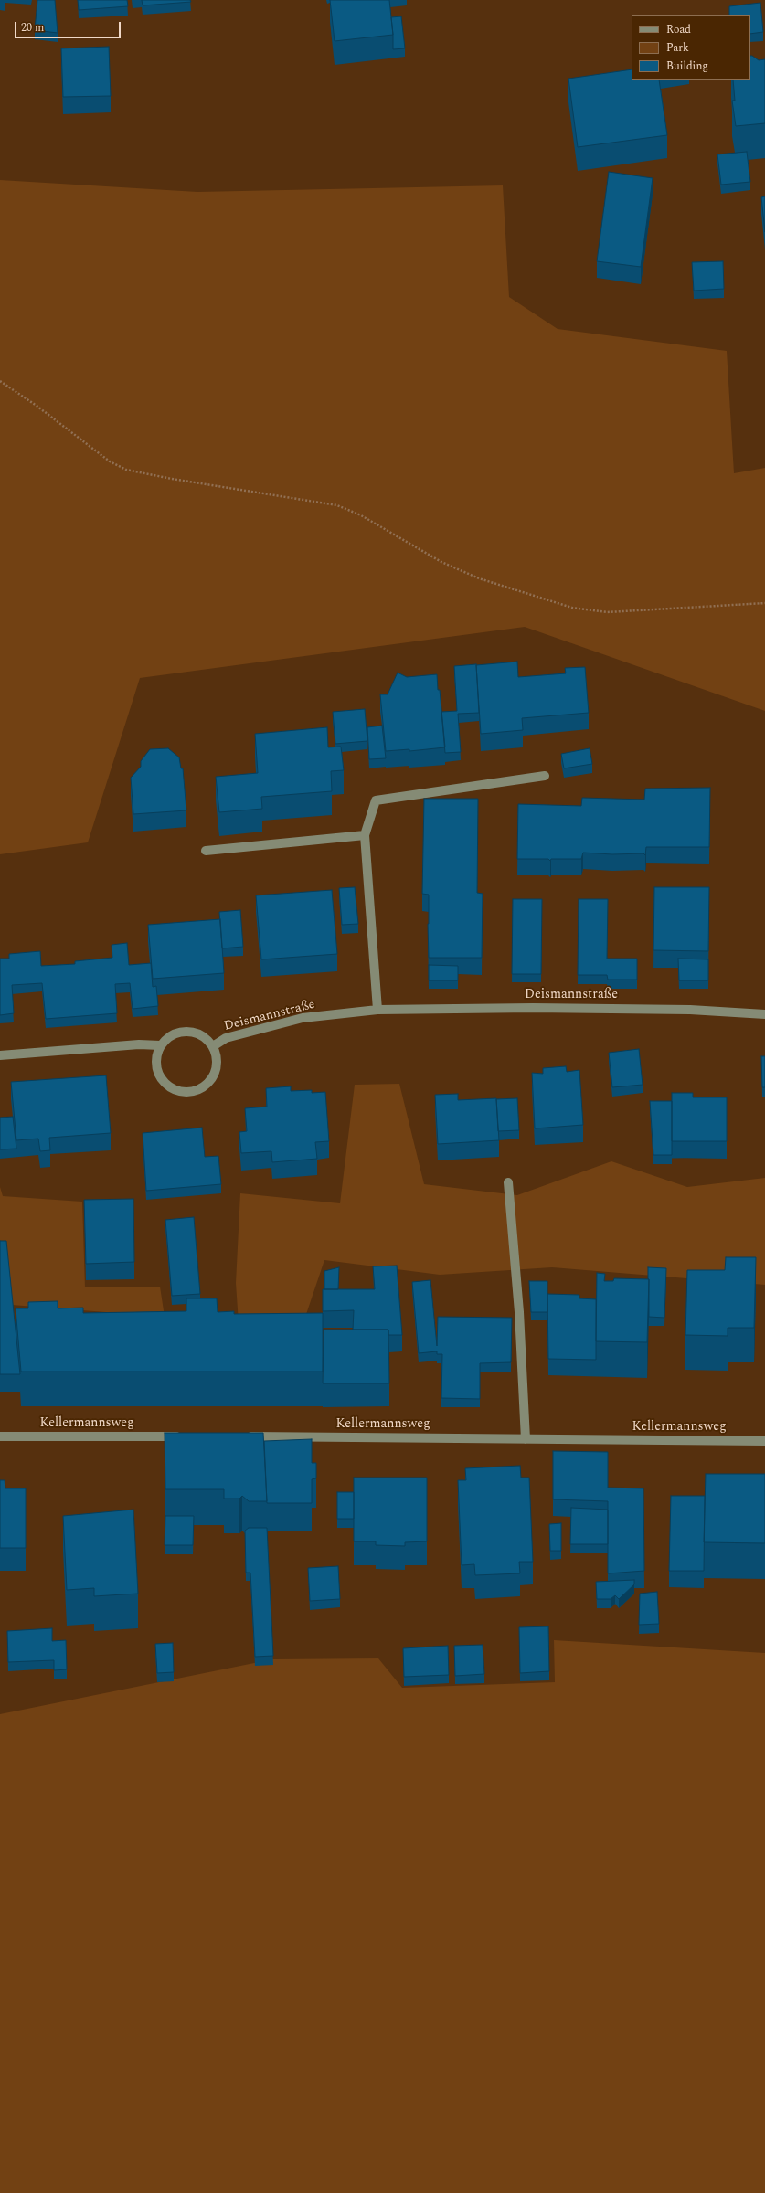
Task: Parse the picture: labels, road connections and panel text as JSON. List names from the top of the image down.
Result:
{
  "streets": {
    "street": ["Deismannstraße", "Kellermannsweg"]
  },
  "legend": ["Road", "Park", "Building"],
  "scale_bar": "20 m"
}
